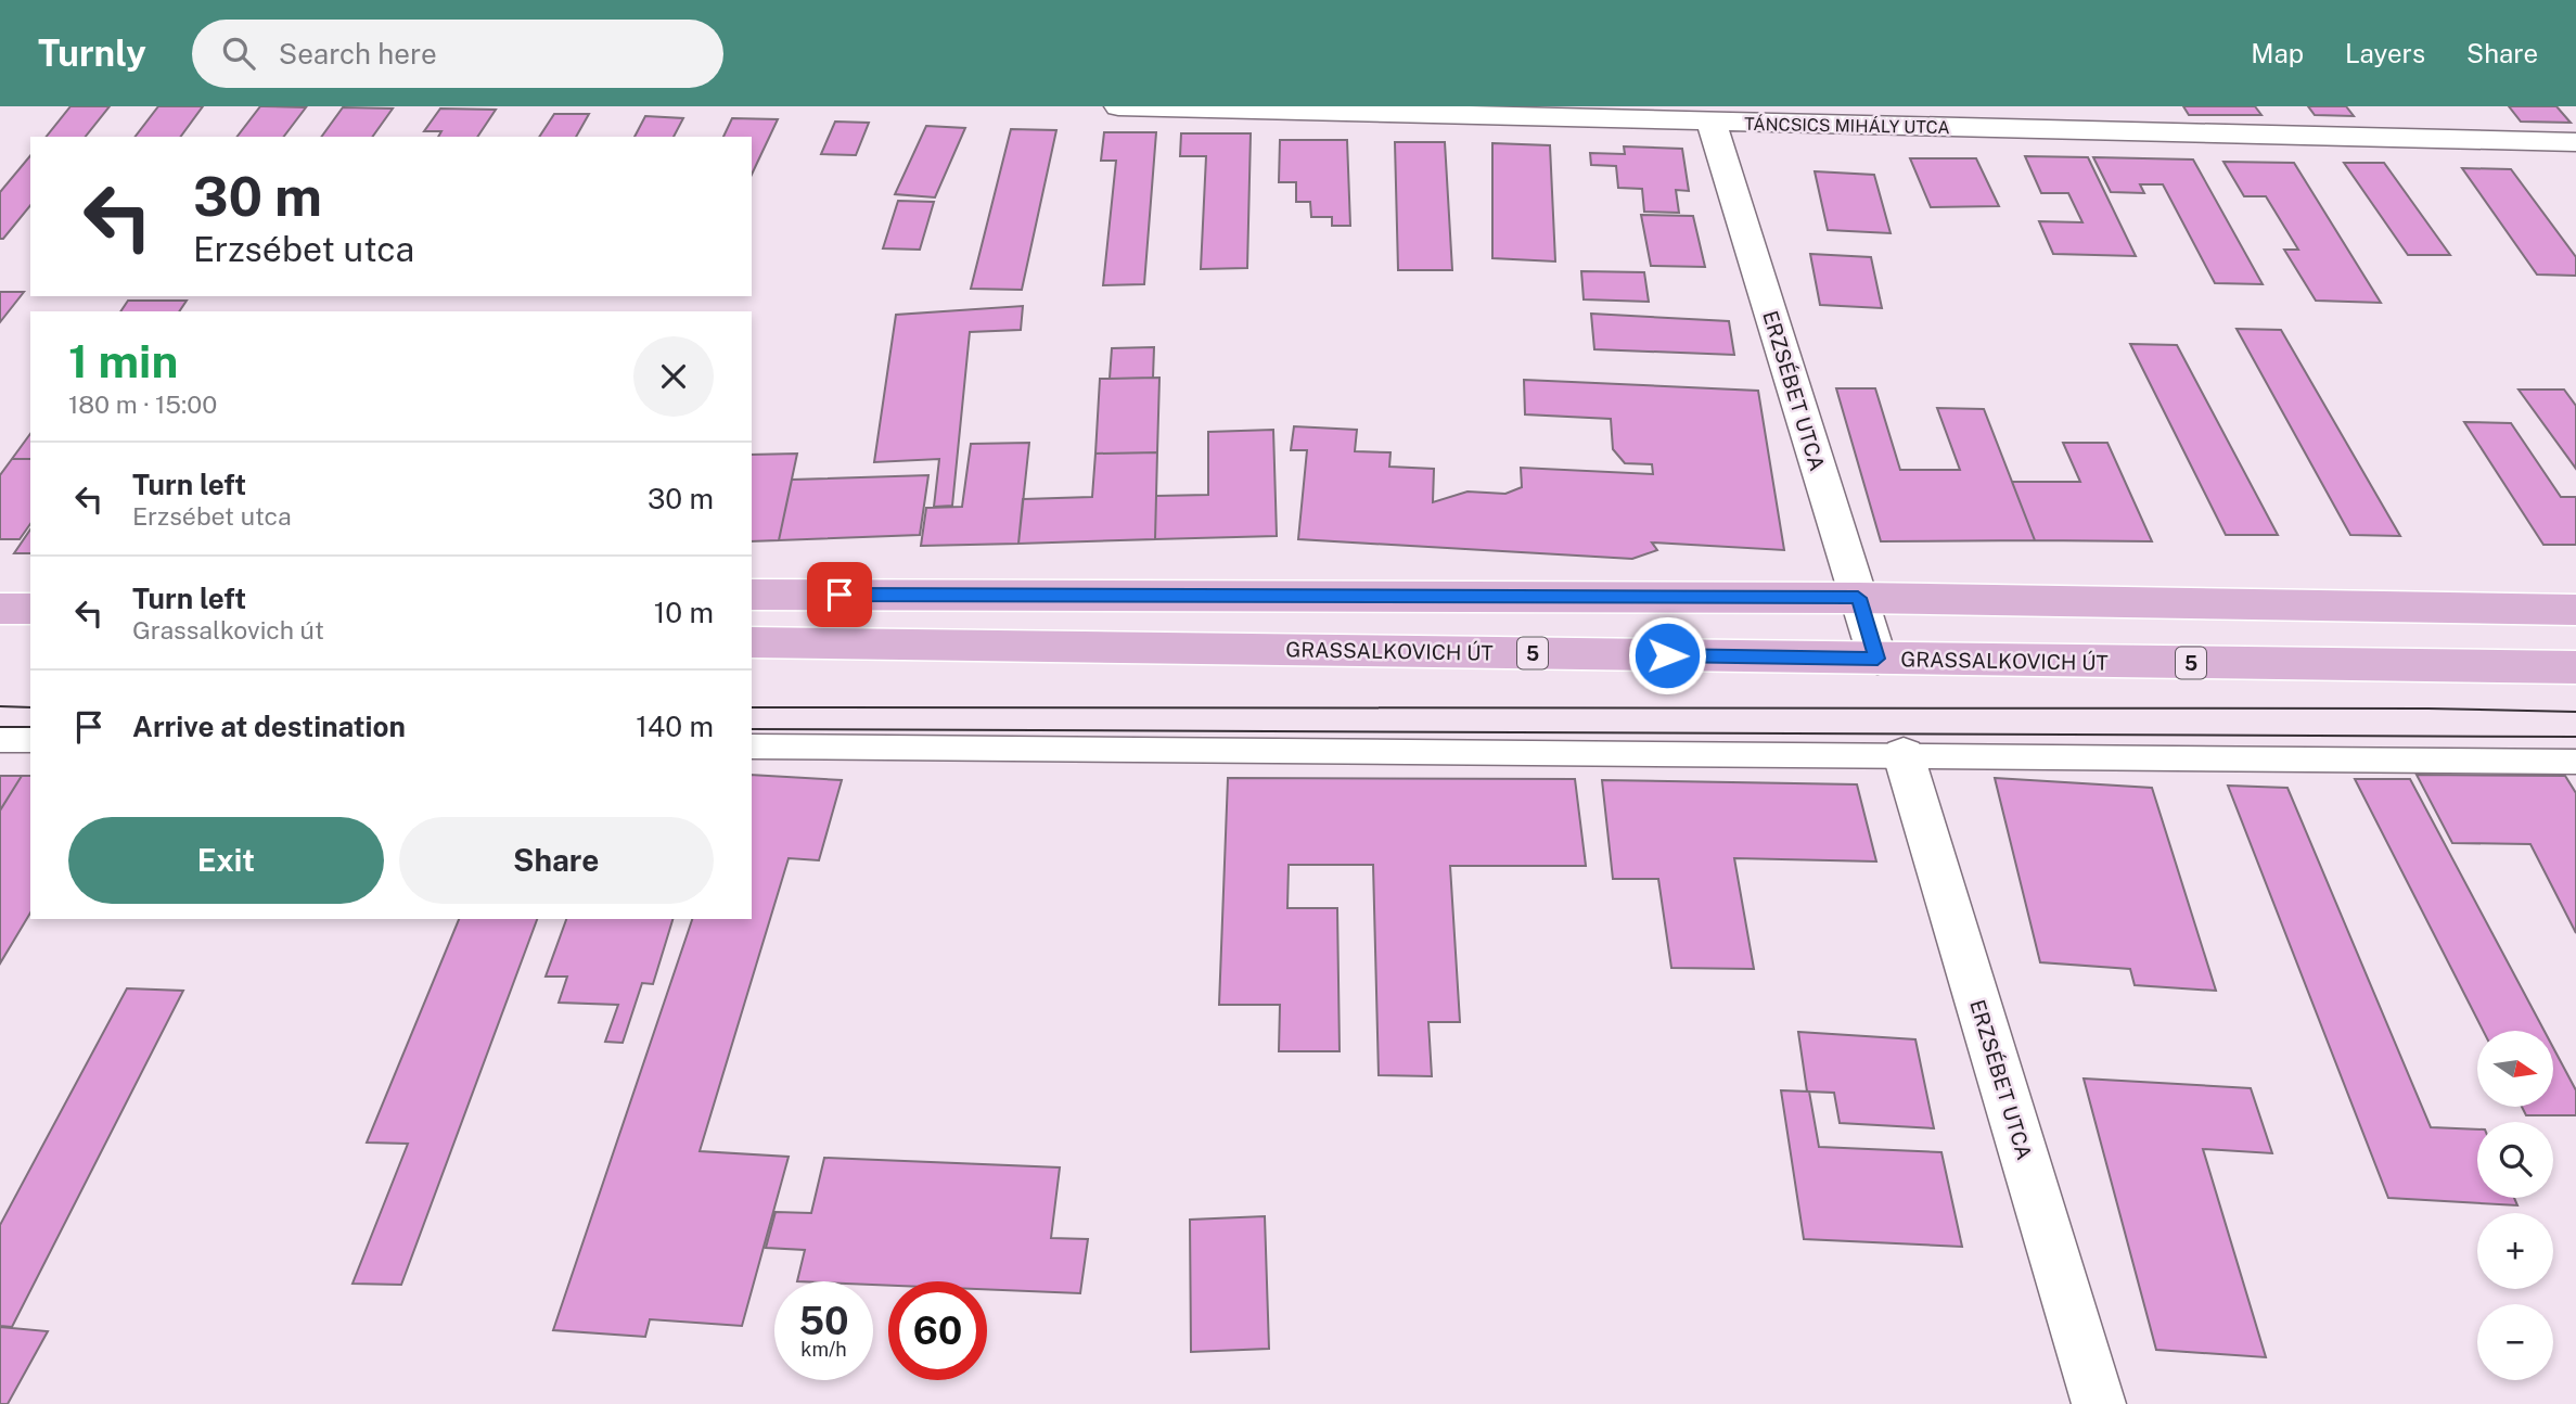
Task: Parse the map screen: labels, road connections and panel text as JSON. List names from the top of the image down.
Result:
{
  "streets": {
    "main road": ["GRASSALKOVICH ÚT", "5"],
    "street": ["TÁNCSICS MIHÁLY UTCA", "ERZSÉBET UTCA"]
  },
  "crossings": [
    ["TÁNCSICS MIHÁLY UTCA", "ERZSÉBET UTCA"],
    ["ERZSÉBET UTCA", "GRASSALKOVICH ÚT"]
  ],
  "north": "right",
  "page": {
    "header": "Turnly",
    "search": "Search here",
    "nav": ["Map", "Layers", "Share"],
    "turn": ["30 m", "Erzsébet utca"],
    "heading": ["1 min", "180 m · 15:00"],
    "list": [
      {
        "name": "Turn left",
        "note": "Erzsébet utca",
        "value": "30 m"
      },
      {
        "name": "Turn left",
        "note": "Grassalkovich út",
        "value": "10 m"
      },
      {
        "name": "Arrive at destination",
        "value": "140 m"
      }
    ],
    "buttons": ["Exit", "Share"],
    "map_buttons": ["+", "−"],
    "speed": "50 km/h",
    "limit": "60"
  }
}
